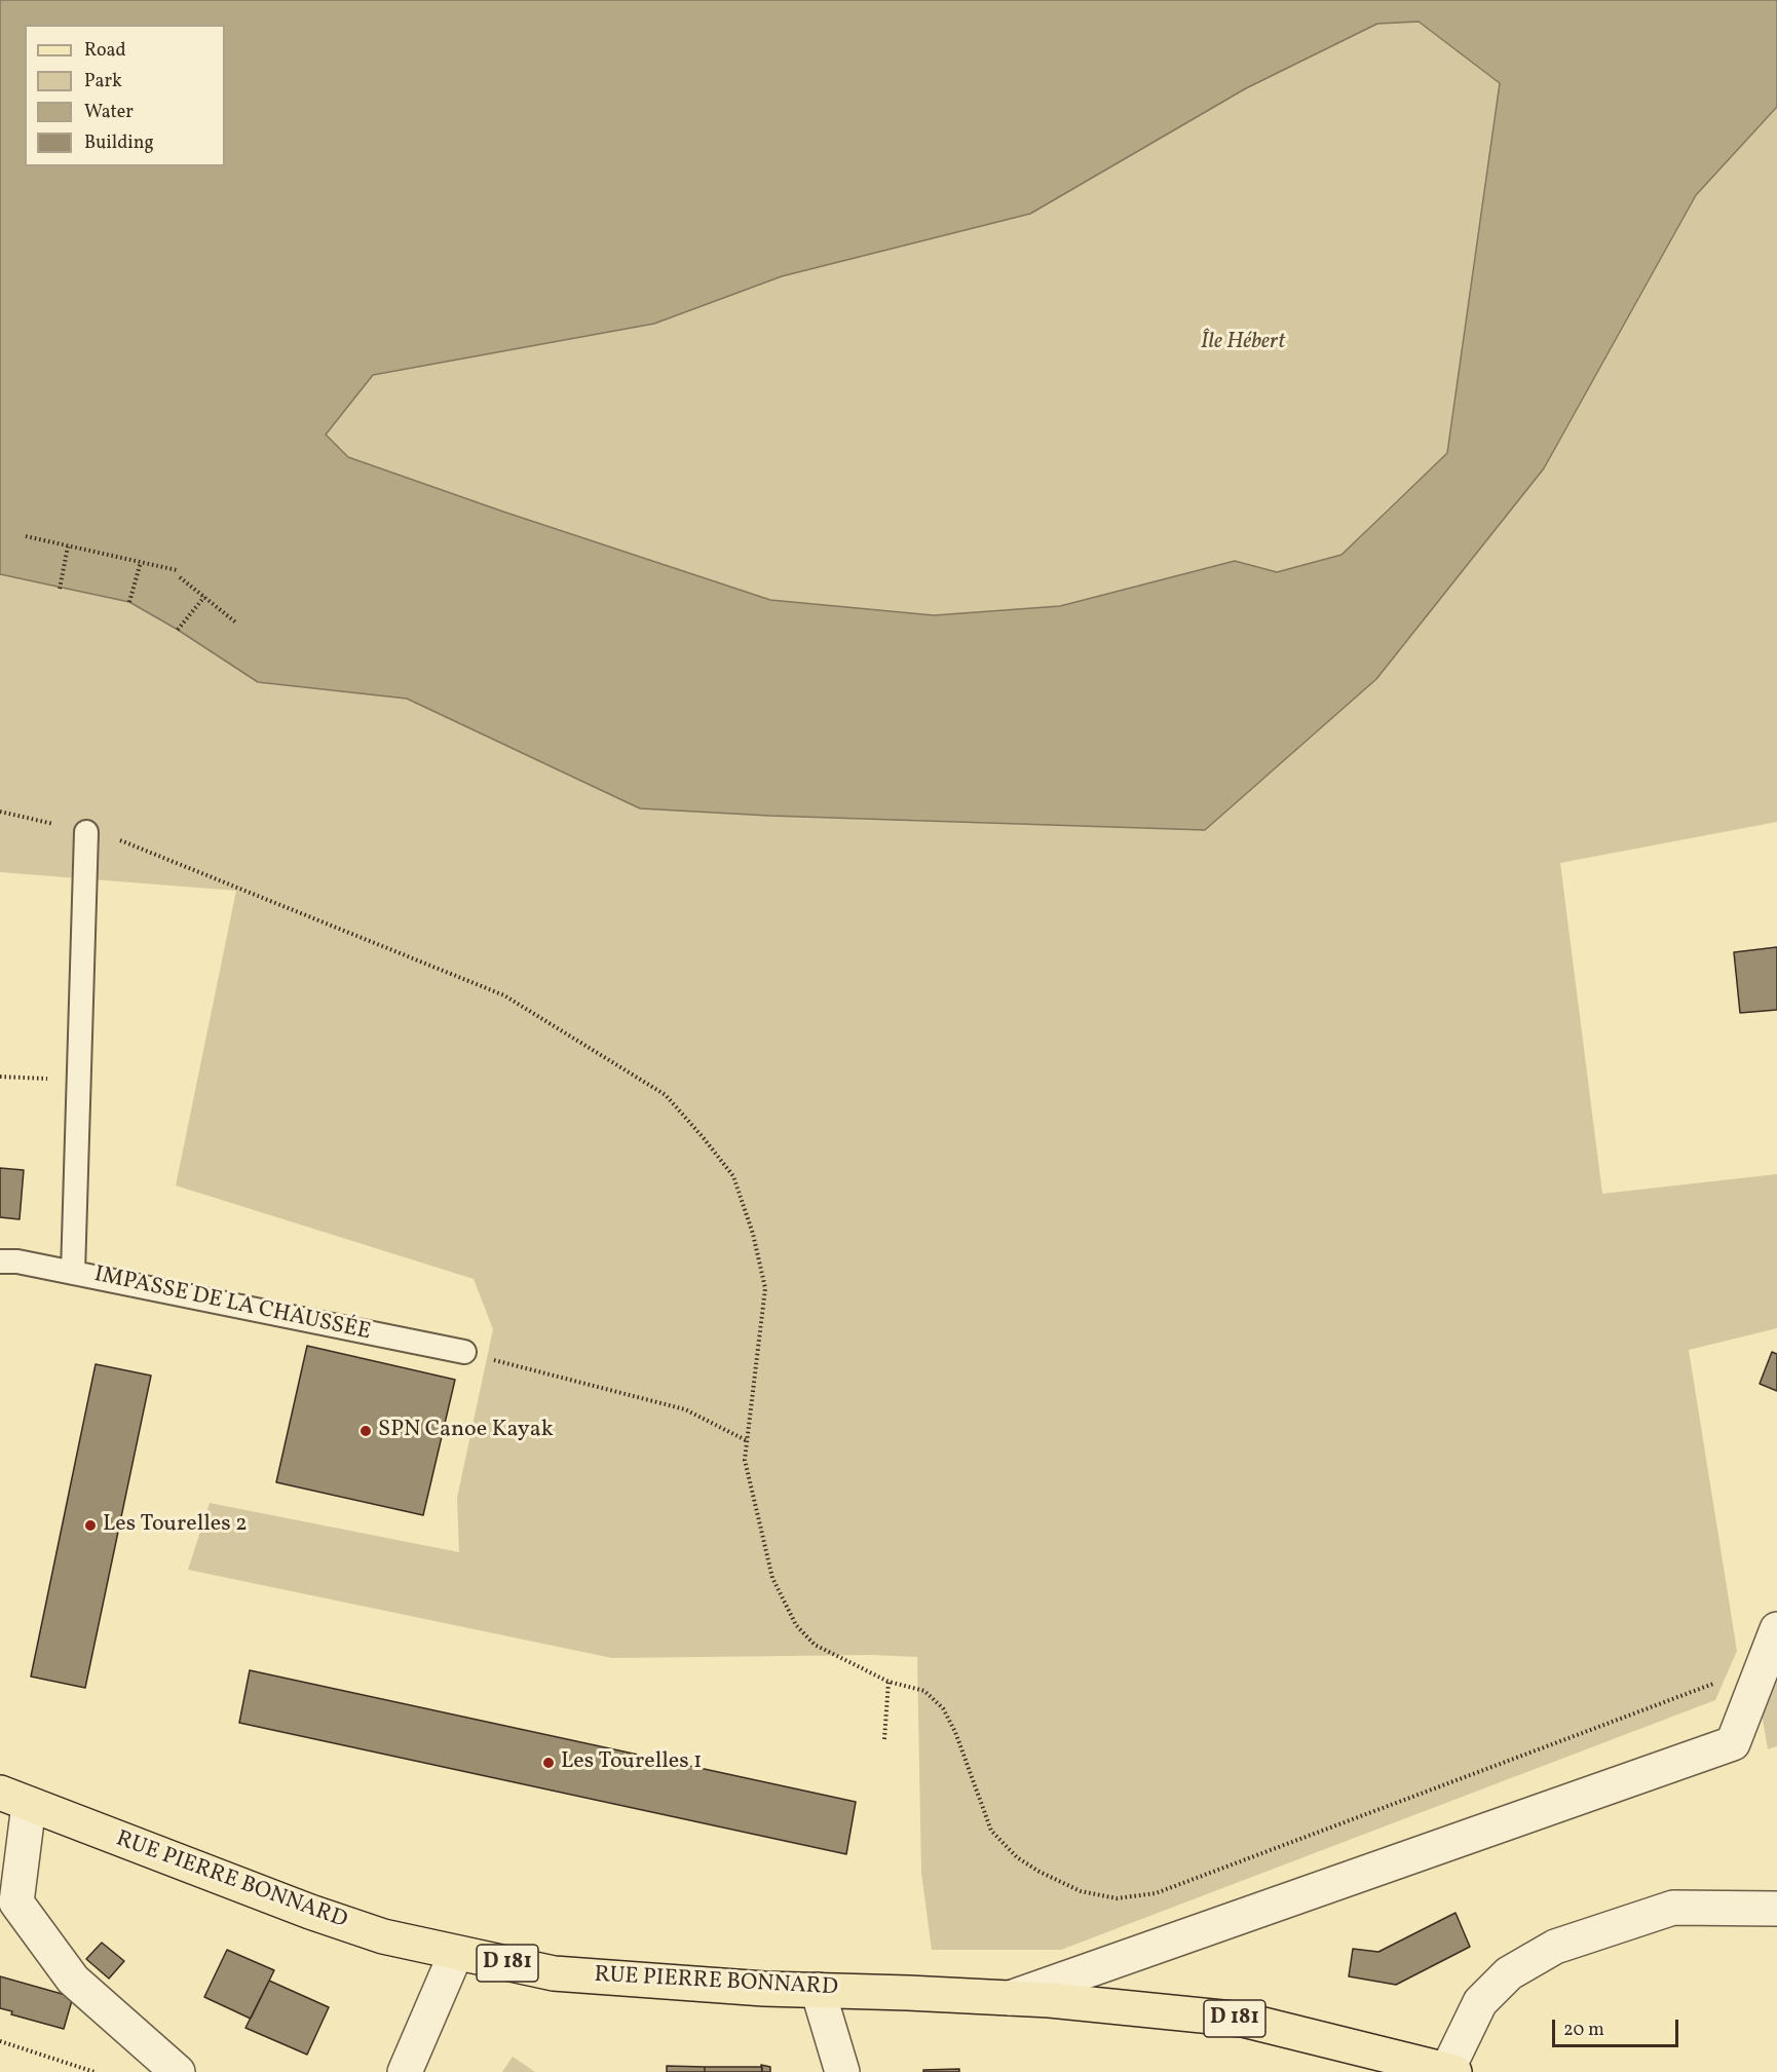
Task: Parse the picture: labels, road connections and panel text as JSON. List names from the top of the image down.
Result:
{
  "streets": {
    "main road": ["RUE PIERRE BONNARD", "D 181"],
    "lane": ["IMPASSE DE LA CHAUSSÉE"]
  },
  "parks": ["Île Hébert"],
  "places": ["SPN Canoe Kayak", "Les Tourelles 2", "Les Tourelles 1"],
  "legend": [
    "Road",
    "Park",
    "Water",
    "Building"
  ],
  "scale_bar": "20 m"
}
